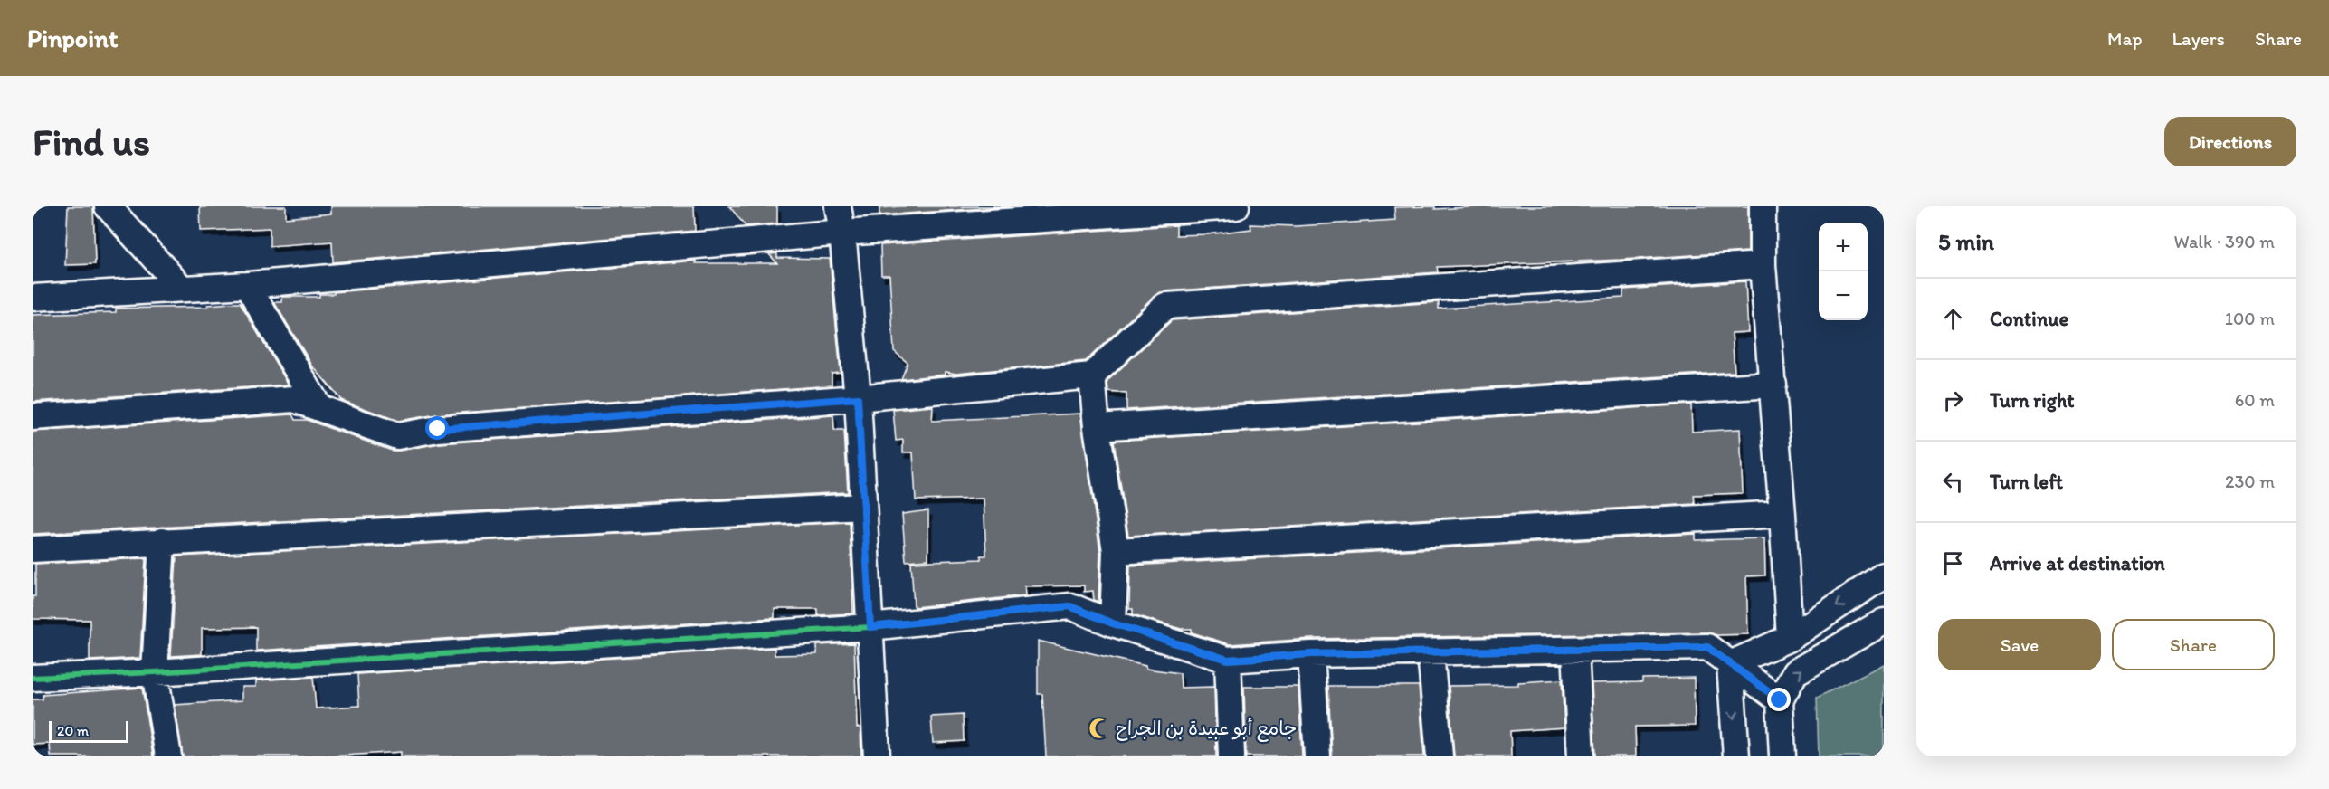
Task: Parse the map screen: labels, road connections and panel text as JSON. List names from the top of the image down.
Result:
{
  "places": {
    "mosque": ["جامع أبو عبيدة بن الجراح"]
  },
  "scale_bar": "20 m",
  "page": {
    "header": "Pinpoint",
    "nav": ["Map", "Layers", "Share"],
    "buttons": [
      "Directions",
      ["Save", "Share"]
    ],
    "title": "Find us",
    "heading": ["5 min", "Walk · 390 m"],
    "map_buttons": ["+", "−"],
    "list": [
      ["Continue", "100 m"],
      ["Turn right", "60 m"],
      ["Turn left", "230 m"],
      "Arrive at destination"
    ],
    "scale": "20 m"
  }
}
